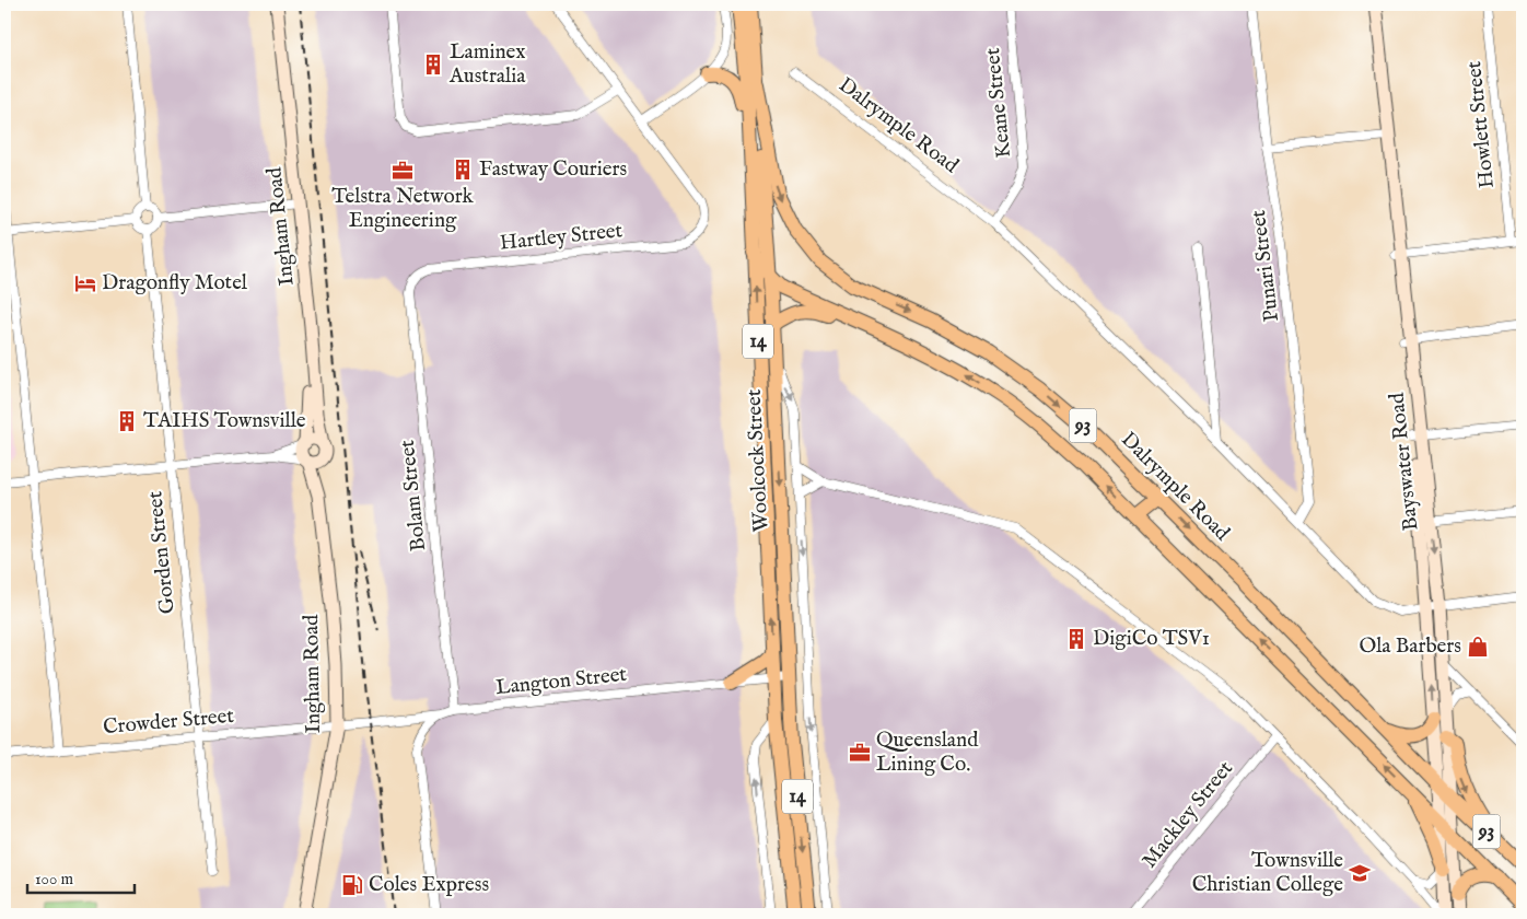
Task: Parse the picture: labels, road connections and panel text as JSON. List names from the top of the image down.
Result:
{
  "streets": {
    "main road": [
      "Dalrymple Road",
      "Ingham Road",
      "14",
      "93",
      "Woolcock Street",
      "Bayswater Road"
    ],
    "street": [
      "Keane Street",
      "Howlett Street",
      "Hartley Street",
      "Punari Street",
      "Bolam Street",
      "Gorden Street",
      "Langton Street",
      "Crowder Street",
      "Mackley Street"
    ]
  },
  "crossings": [
    ["Keane Street", "Dalrymple Road"],
    ["Dalrymple Road", "Punari Street"],
    ["Dalrymple Road", "Woolcock Street"],
    ["Dalrymple Road", "Bayswater Road"],
    ["Ingham Road", "Langton Street"],
    ["Ingham Road", "Crowder Street"],
    ["Hartley Street", "Bolam Street"],
    ["93", "Woolcock Street"],
    ["93", "Bayswater Road"],
    ["Woolcock Street", "Langton Street"],
    ["Bolam Street", "Langton Street"],
    ["Gorden Street", "Crowder Street"],
    ["Langton Street", "Crowder Street"]
  ],
  "places": {
    "building": [
      "Laminex Australia",
      "Fastway Couriers",
      "TAIHS Townsville",
      "DigiCo TSV1"
    ],
    "office": ["Telstra Network Engineering", "Queensland Lining Co."],
    "hotel": ["Dragonfly Motel"],
    "shop": ["Ola Barbers"],
    "school or university": ["Townsville Christian College"],
    "fuel station": ["Coles Express"]
  },
  "scale_bar": "100 m"
}
